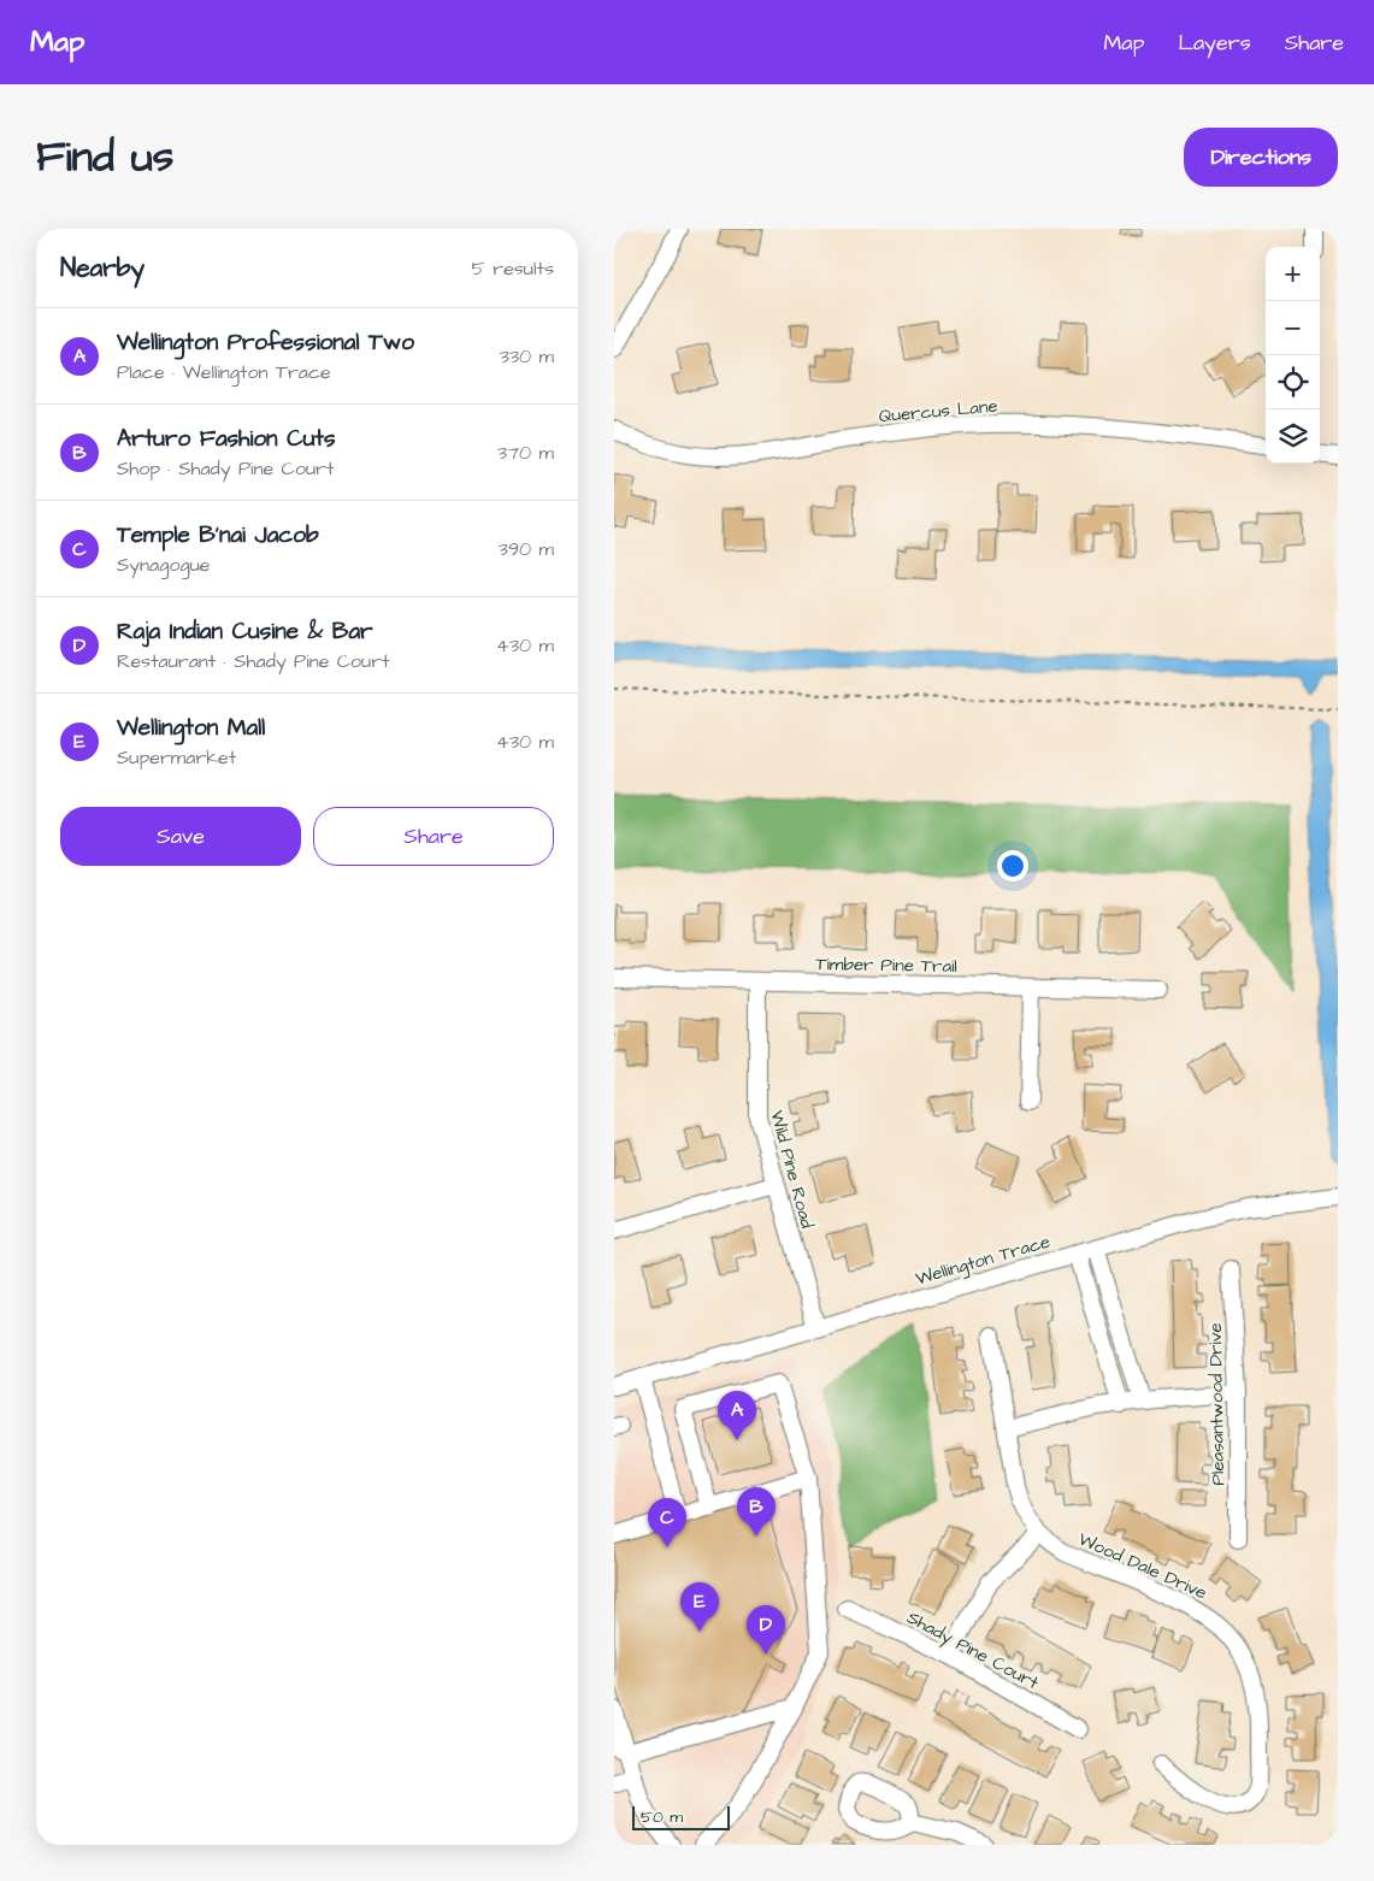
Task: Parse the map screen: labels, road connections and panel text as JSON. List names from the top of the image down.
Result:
{
  "streets": {
    "street": [
      "Quercus Lane",
      "Timber Pine Trail",
      "Wild Pine Road",
      "Wellington Trace",
      "Pleasantwood Drive",
      "Wood Dale Drive",
      "Shady Pine Court"
    ]
  },
  "crossings": [
    ["Timber Pine Trail", "Wild Pine Road"],
    ["Wild Pine Road", "Wellington Trace"]
  ],
  "scale_bar": "50 m",
  "page": {
    "header": "Map",
    "nav": ["Map", "Layers", "Share"],
    "title": "Find us",
    "buttons": [
      "Directions",
      ["Save", "Share"]
    ],
    "heading": ["Nearby", "5 results"],
    "map_buttons": ["+", "−"],
    "list": [
      {
        "mark": "A",
        "name": "Wellington Professional Two",
        "note": "Place · Wellington Trace",
        "value": "330 m"
      },
      {
        "mark": "B",
        "name": "Arturo Fashion Cuts",
        "note": "Shop · Shady Pine Court",
        "value": "370 m"
      },
      {
        "mark": "C",
        "name": "Temple B'nai Jacob",
        "note": "Synagogue",
        "value": "390 m"
      },
      {
        "mark": "D",
        "name": "Raja Indian Cusine & Bar",
        "note": "Restaurant · Shady Pine Court",
        "value": "430 m"
      },
      {
        "mark": "E",
        "name": "Wellington Mall",
        "note": "Supermarket",
        "value": "430 m"
      }
    ],
    "pins": [
      "A",
      "B",
      "C",
      "E",
      "D"
    ],
    "scale": "50 m"
  }
}
